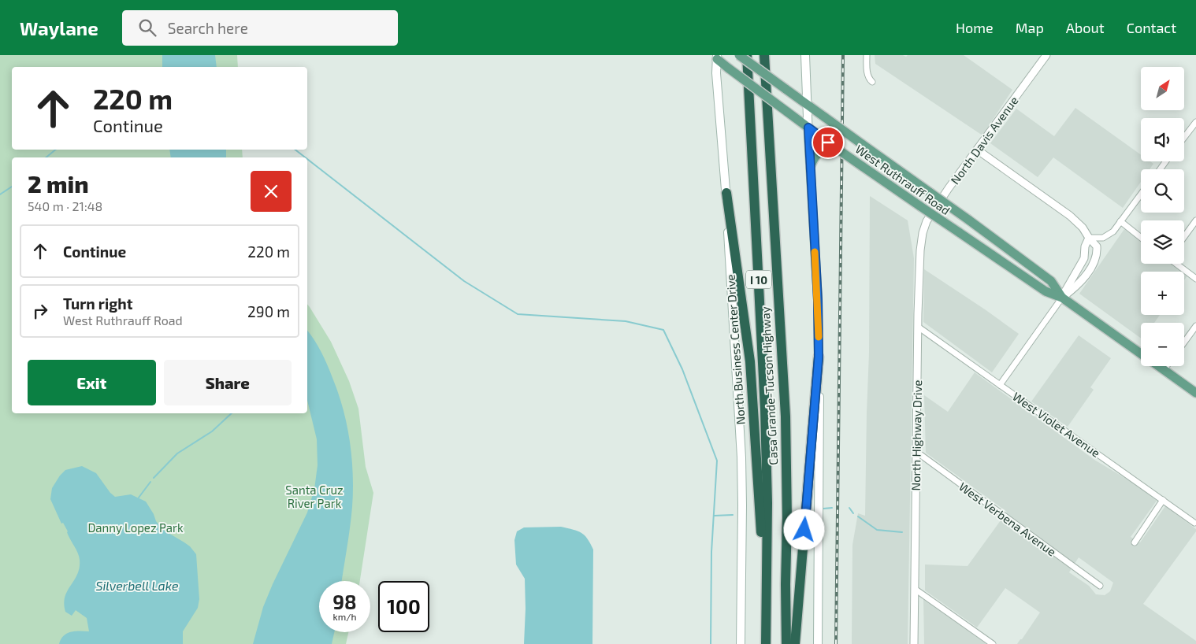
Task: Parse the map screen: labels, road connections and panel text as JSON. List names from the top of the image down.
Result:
{
  "streets": {
    "highway": ["I 10", "Casa Grande-Tucson Highway"],
    "main road": ["West Ruthrauff Road", "North Business Center Drive"],
    "street": [
      "North Davis Avenue",
      "West Violet Avenue",
      "North Highway Drive",
      "West Verbena Avenue"
    ]
  },
  "crossings": [
    ["North Davis Avenue", "North Highway Drive"],
    ["West Ruthrauff Road", "North Business Center Drive"],
    ["West Violet Avenue", "North Highway Drive"],
    ["North Highway Drive", "West Verbena Avenue"]
  ],
  "water": ["Silverbell Lake"],
  "parks": ["Santa Cruz River Park", "Danny Lopez Park"],
  "north": "top right",
  "page": {
    "header": "Waylane",
    "search": "Search here",
    "nav": [
      "Home",
      "Map",
      "About",
      "Contact"
    ],
    "map_buttons": ["+", "−"],
    "turn": ["220 m", "Continue"],
    "heading": ["2 min", "540 m · 21:48"],
    "list": [
      {
        "name": "Continue",
        "value": "220 m"
      },
      {
        "name": "Turn right",
        "note": "West Ruthrauff Road",
        "value": "290 m"
      }
    ],
    "buttons": ["Exit", "Share"],
    "speed": "98 km/h",
    "limit": "100"
  }
}
